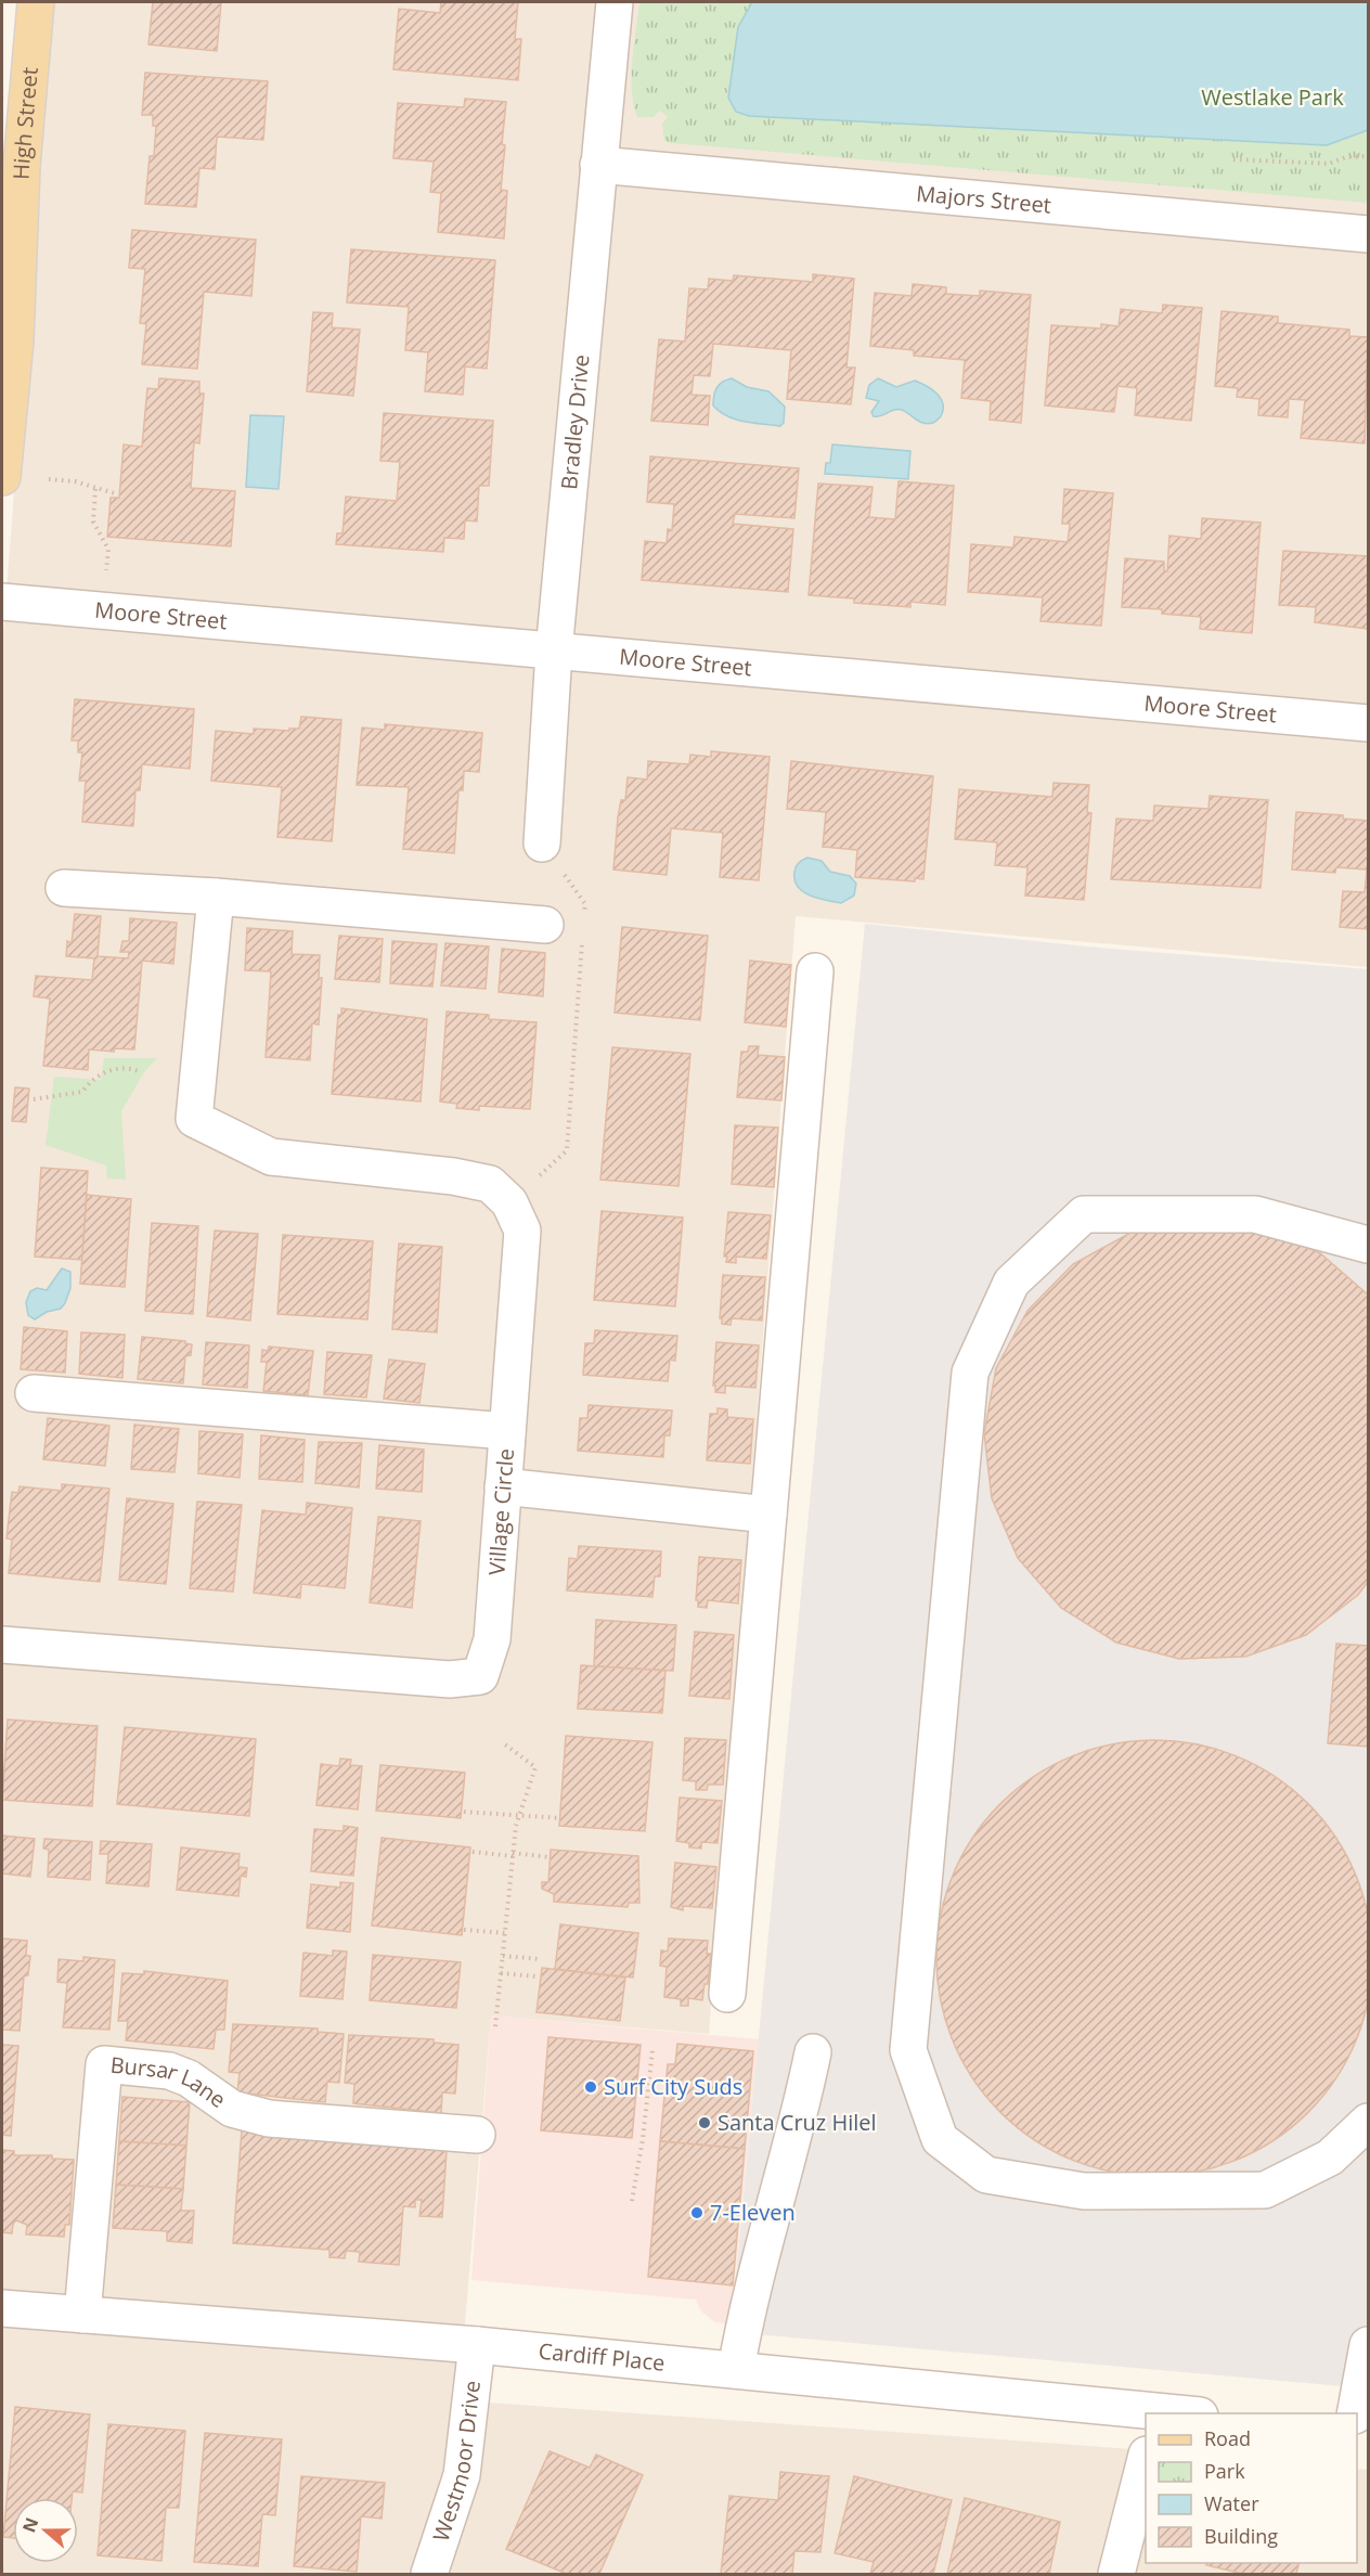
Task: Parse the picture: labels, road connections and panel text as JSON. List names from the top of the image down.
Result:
{
  "streets": {
    "main road": ["High Street"],
    "street": [
      "Majors Street",
      "Bradley Drive",
      "Moore Street",
      "Village Circle",
      "Bursar Lane",
      "Cardiff Place",
      "Westmoor Drive"
    ]
  },
  "crossings": [
    ["Majors Street", "Bradley Drive"],
    ["Bradley Drive", "Moore Street"],
    ["Bursar Lane", "Cardiff Place"],
    ["Cardiff Place", "Westmoor Drive"]
  ],
  "parks": ["Westlake Park"],
  "places": ["Surf City Suds", "Santa Cruz Hilel", "7-Eleven"],
  "legend": [
    "Road",
    "Park",
    "Water",
    "Building"
  ],
  "north": "left"
}
